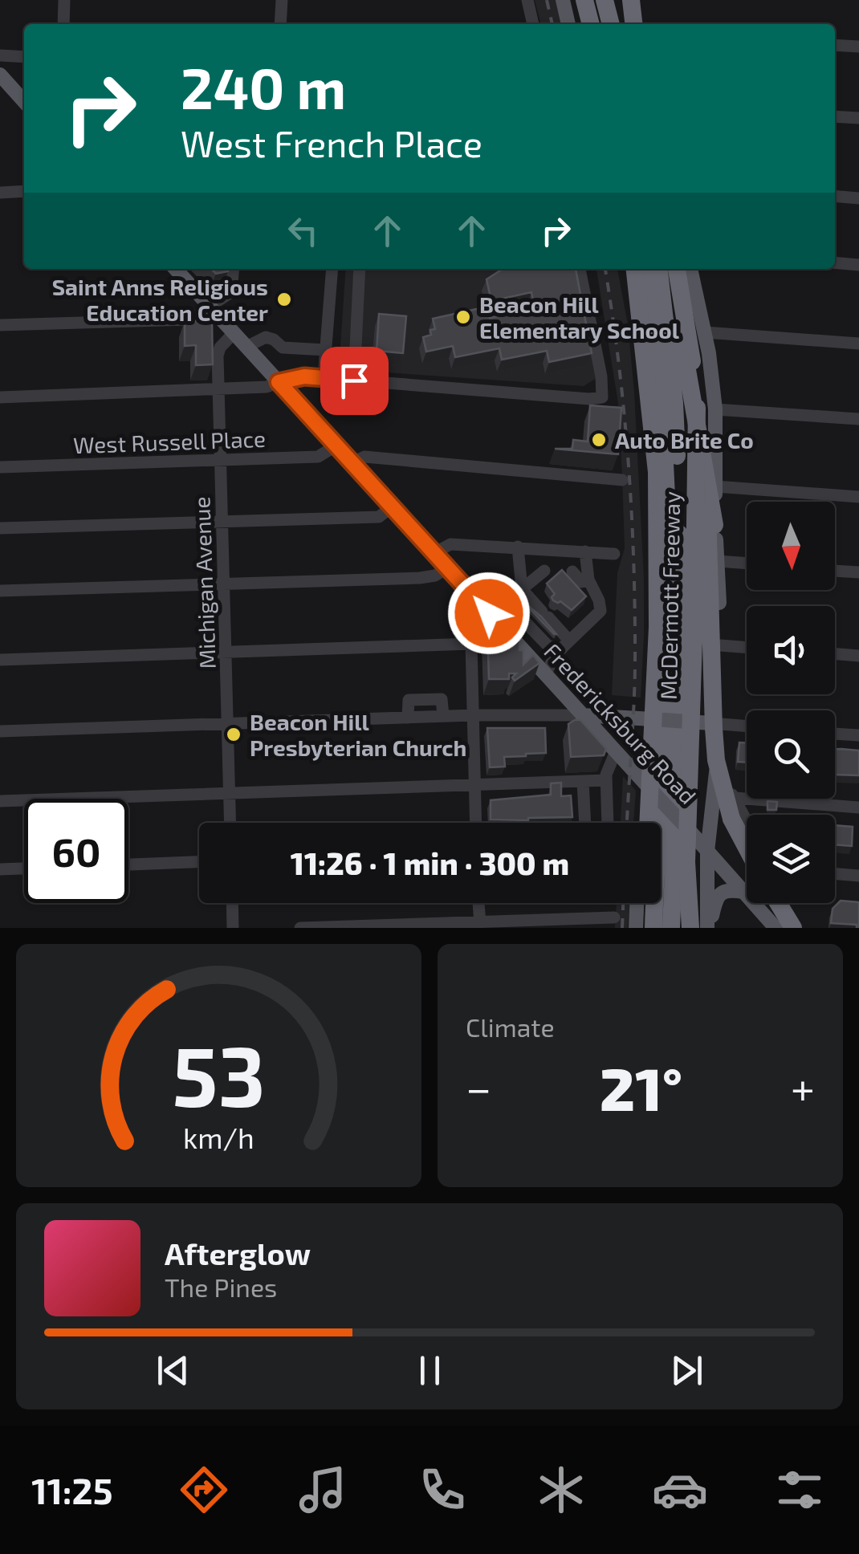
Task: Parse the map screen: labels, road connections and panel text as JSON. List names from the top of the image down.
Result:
{
  "streets": {
    "highway": ["McDermott Freeway"],
    "main road": ["Fredericksburg Road"],
    "street": ["West Russell Place", "Michigan Avenue"]
  },
  "crossings": [
    ["West Russell Place", "Michigan Avenue"],
    ["West Russell Place", "Fredericksburg Road"],
    ["Michigan Avenue", "Fredericksburg Road"]
  ],
  "places": [
    "Saint Anns Religious Education Center",
    "Beacon Hill Elementary School",
    "Auto Brite Co",
    "Beacon Hill Presbyterian Church"
  ],
  "north": "bottom",
  "page": {
    "turn": ["240 m", "West French Place"],
    "limit": "60",
    "trip": "11:26 · 1 min · 300 m",
    "tile": "Climate",
    "heat": ["−", "21°", "+"],
    "song": ["Afterglow", "The Pines"],
    "tabs": "11:25",
    "gauge": ["53", "km/h"]
  }
}
